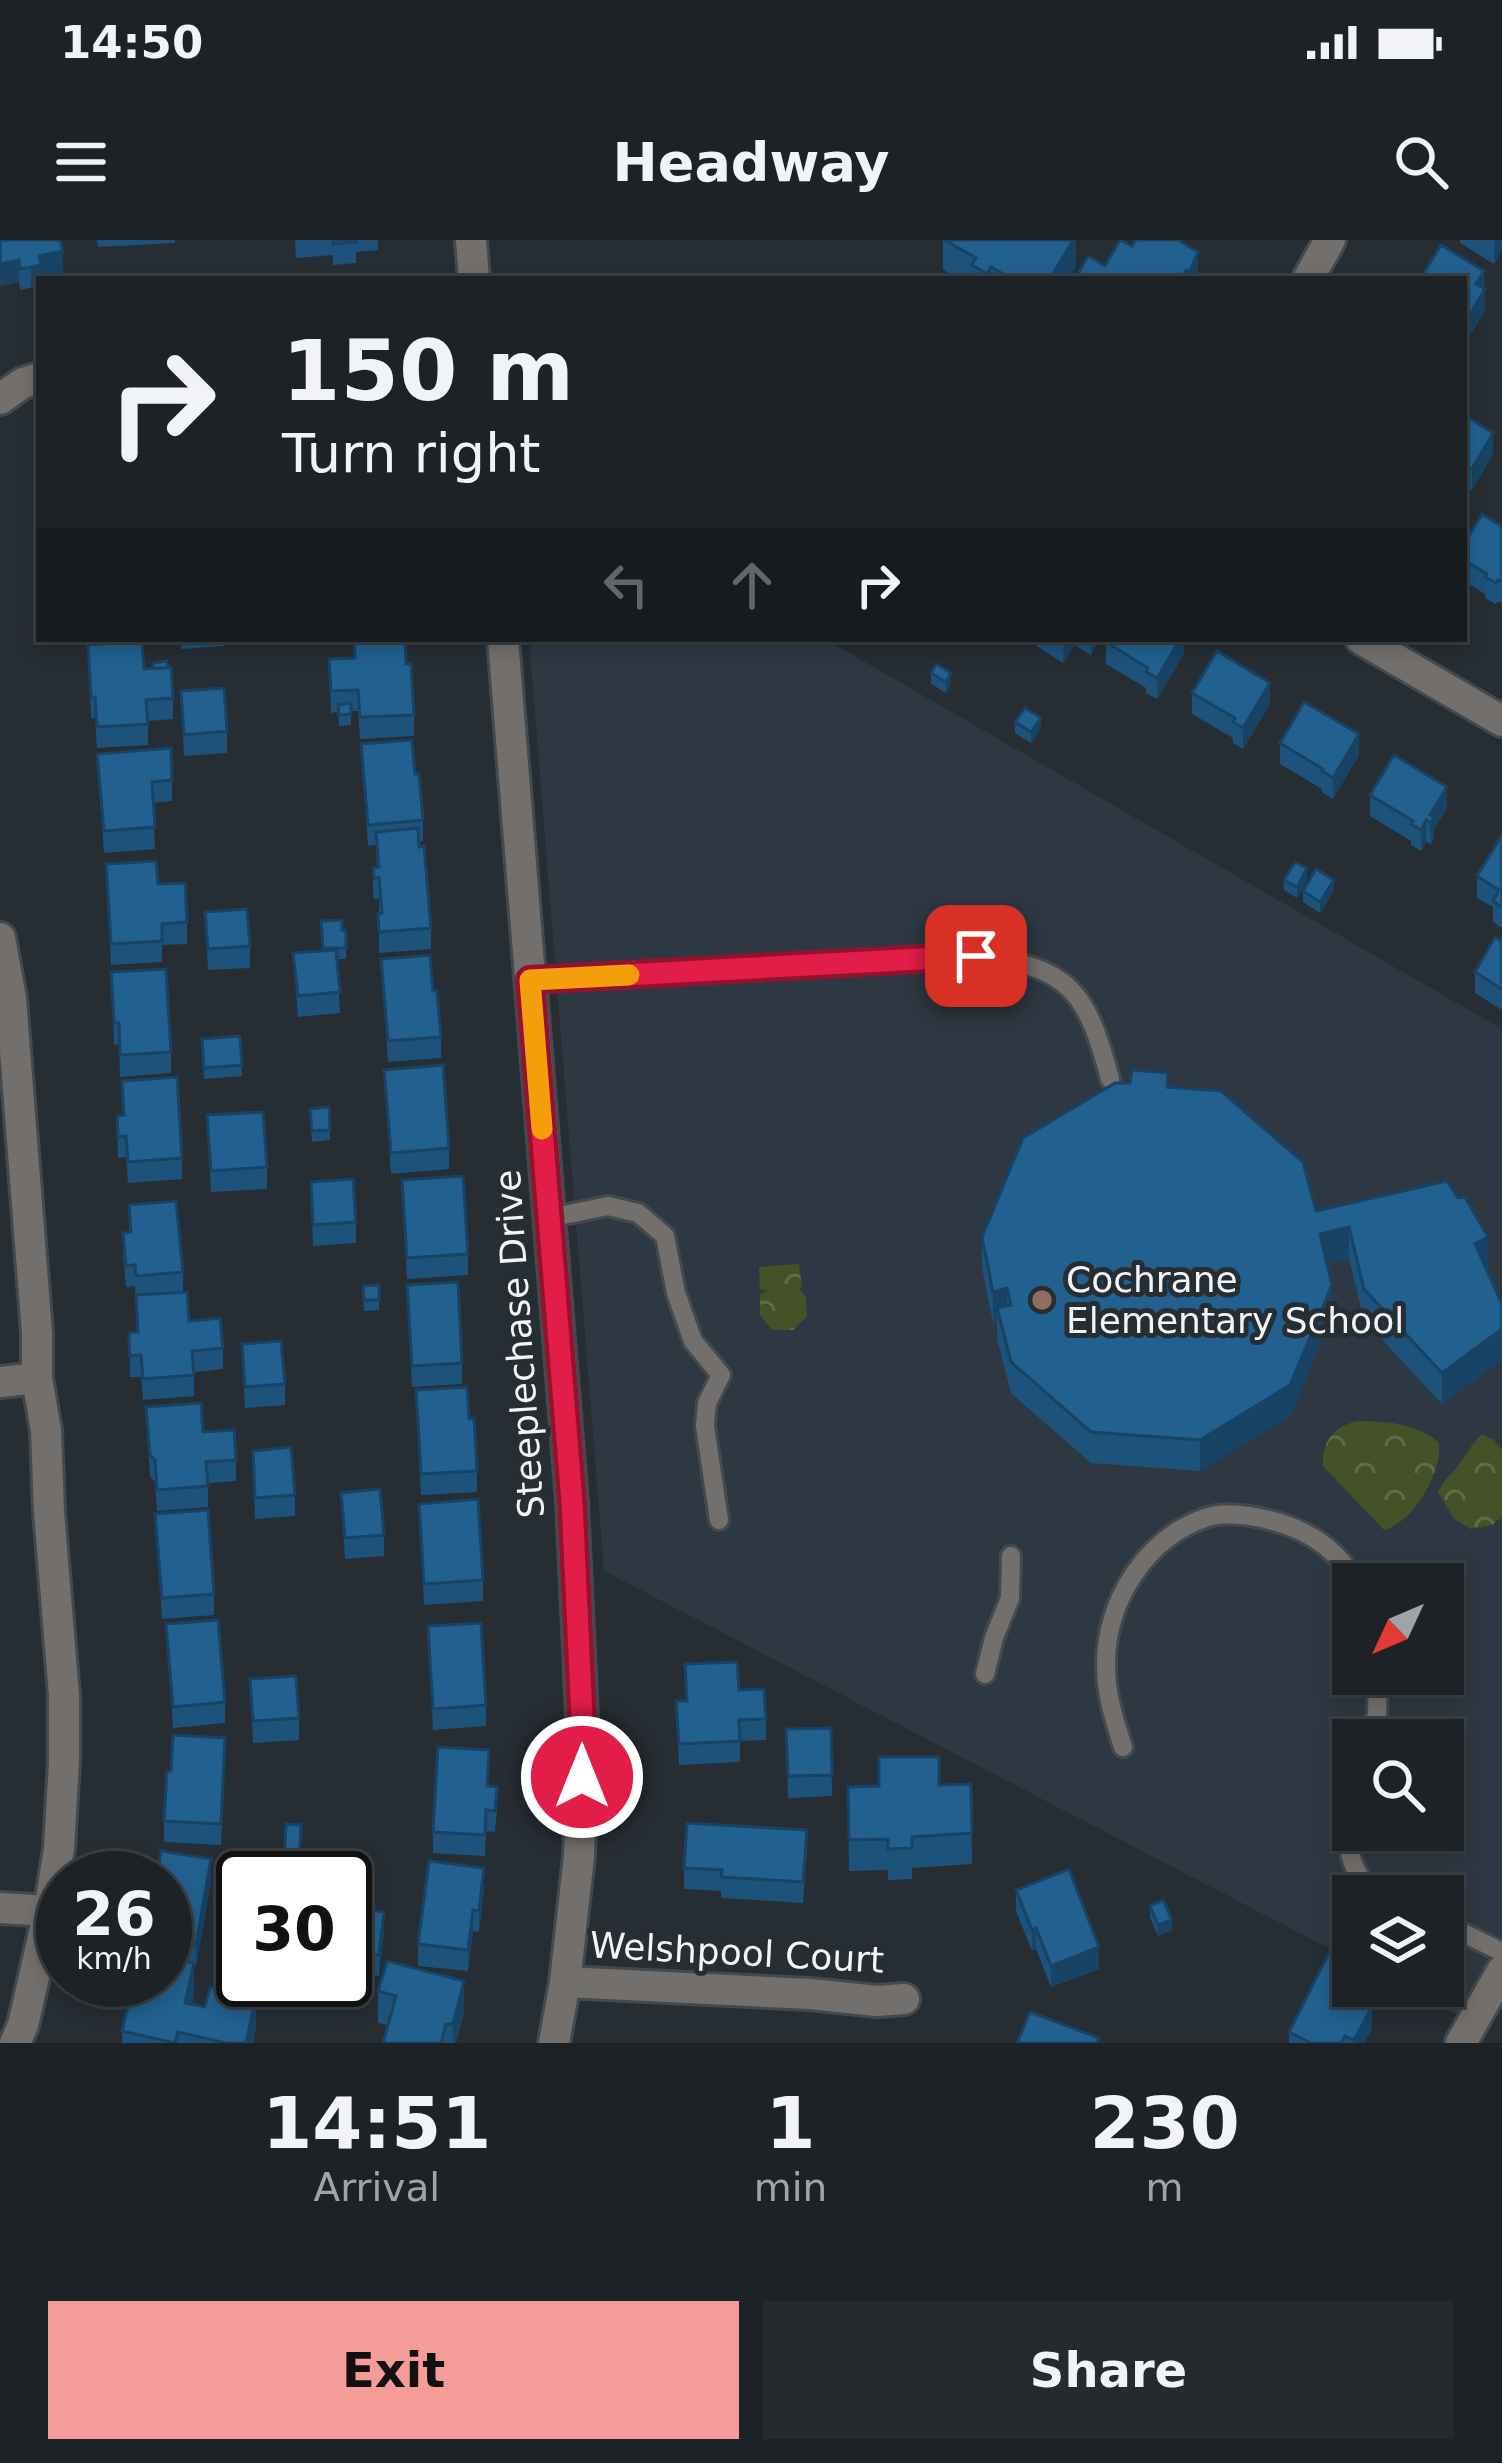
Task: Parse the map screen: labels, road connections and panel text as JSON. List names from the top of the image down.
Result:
{
  "streets": {
    "street": ["Steeplechase Drive", "Welshpool Court"]
  },
  "crossings": [
    ["Steeplechase Drive", "Welshpool Court"]
  ],
  "places": ["Cochrane Elementary School"],
  "north": "bottom left",
  "page": {
    "status": "14:50",
    "header": "Headway",
    "turn": ["150 m", "Turn right"],
    "speed": "26 km/h",
    "limit": "30",
    "eta": [
      "14:51",
      "Arrival",
      "1",
      "min",
      "230",
      "m"
    ],
    "buttons": ["Exit", "Share"]
  }
}
